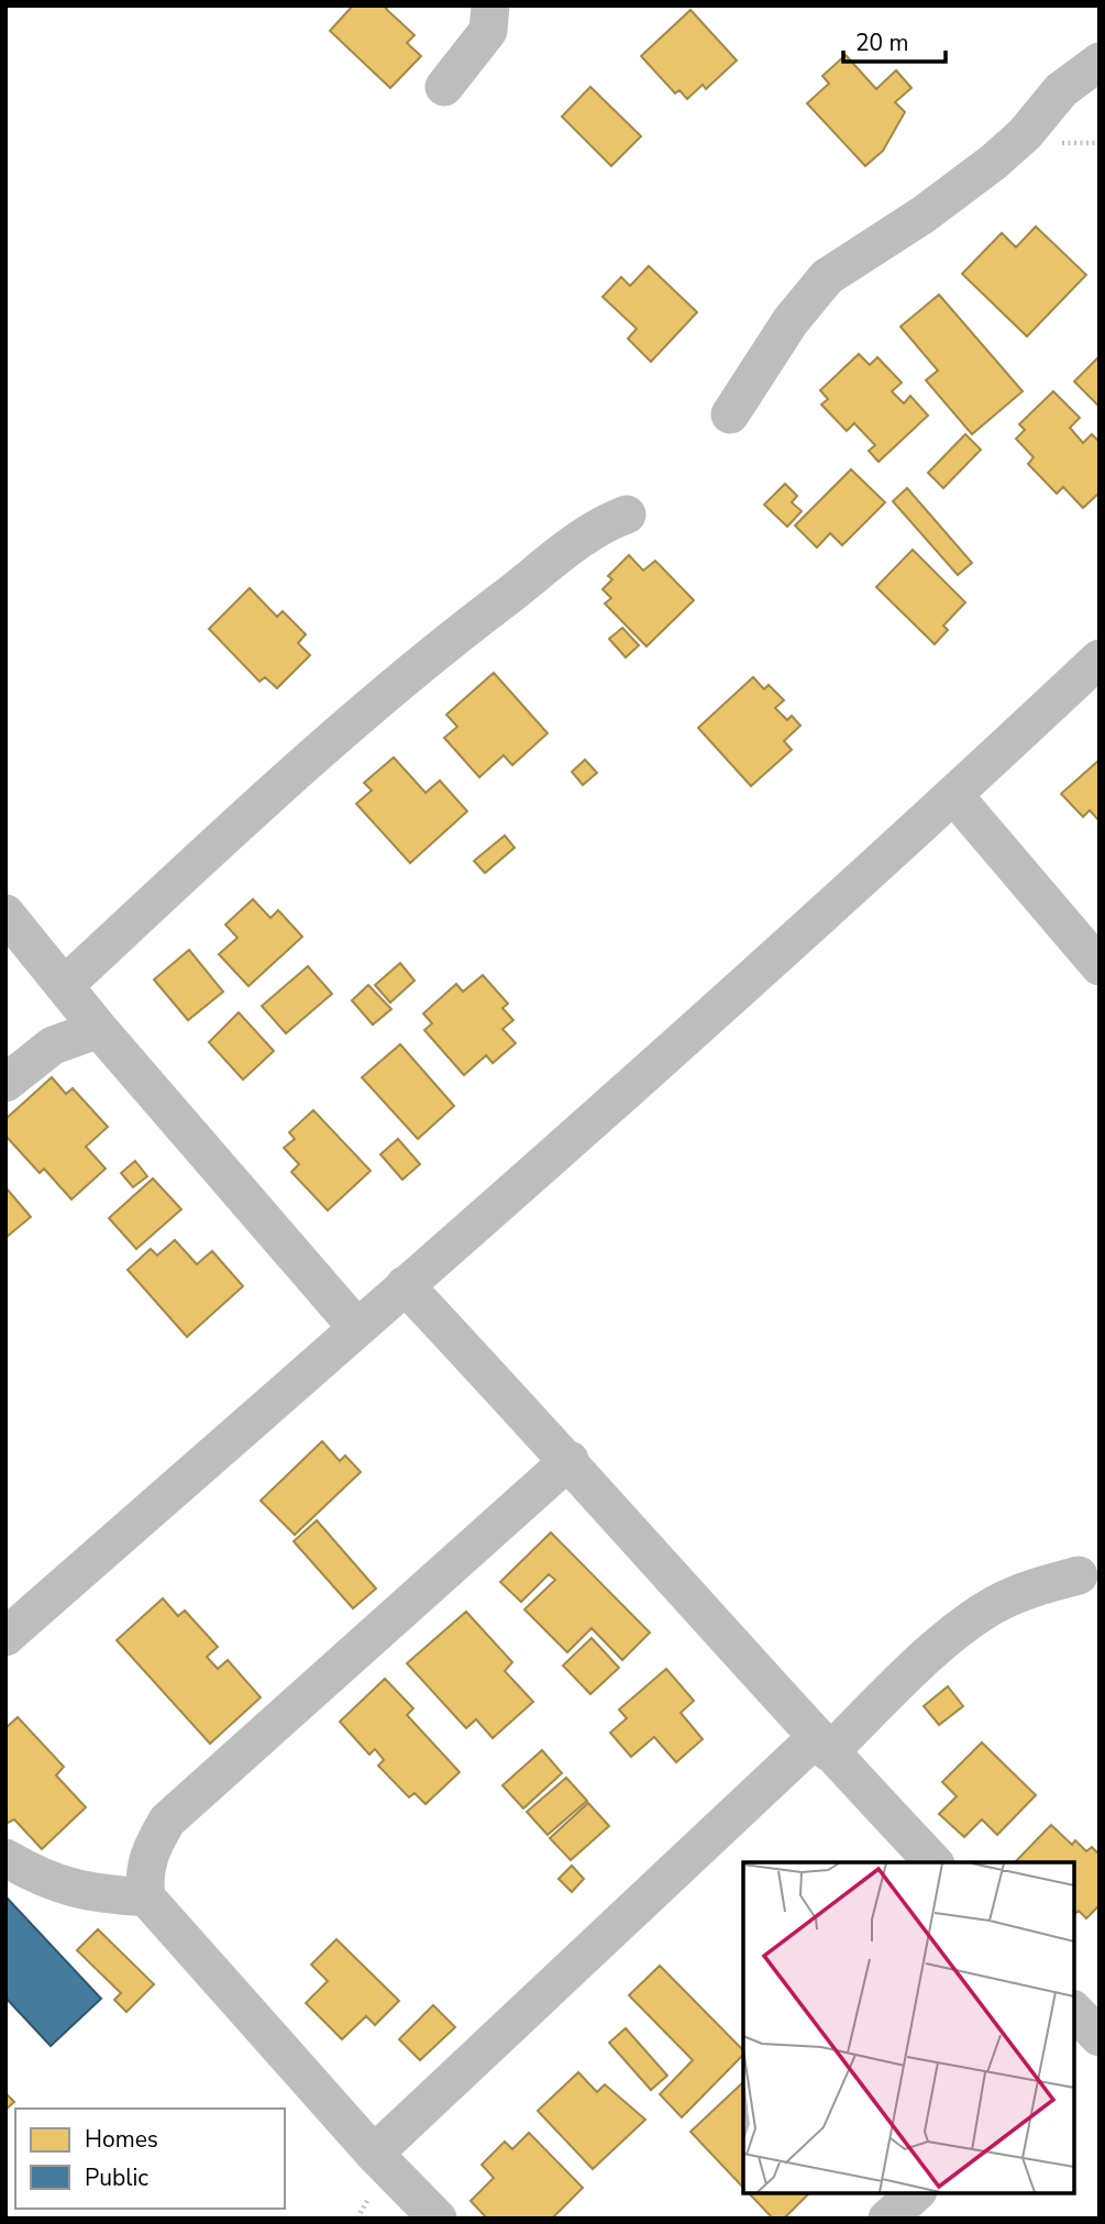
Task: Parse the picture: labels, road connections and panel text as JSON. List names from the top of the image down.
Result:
{
  "legend": ["Homes", "Public"],
  "scale_bar": "20 m"
}
